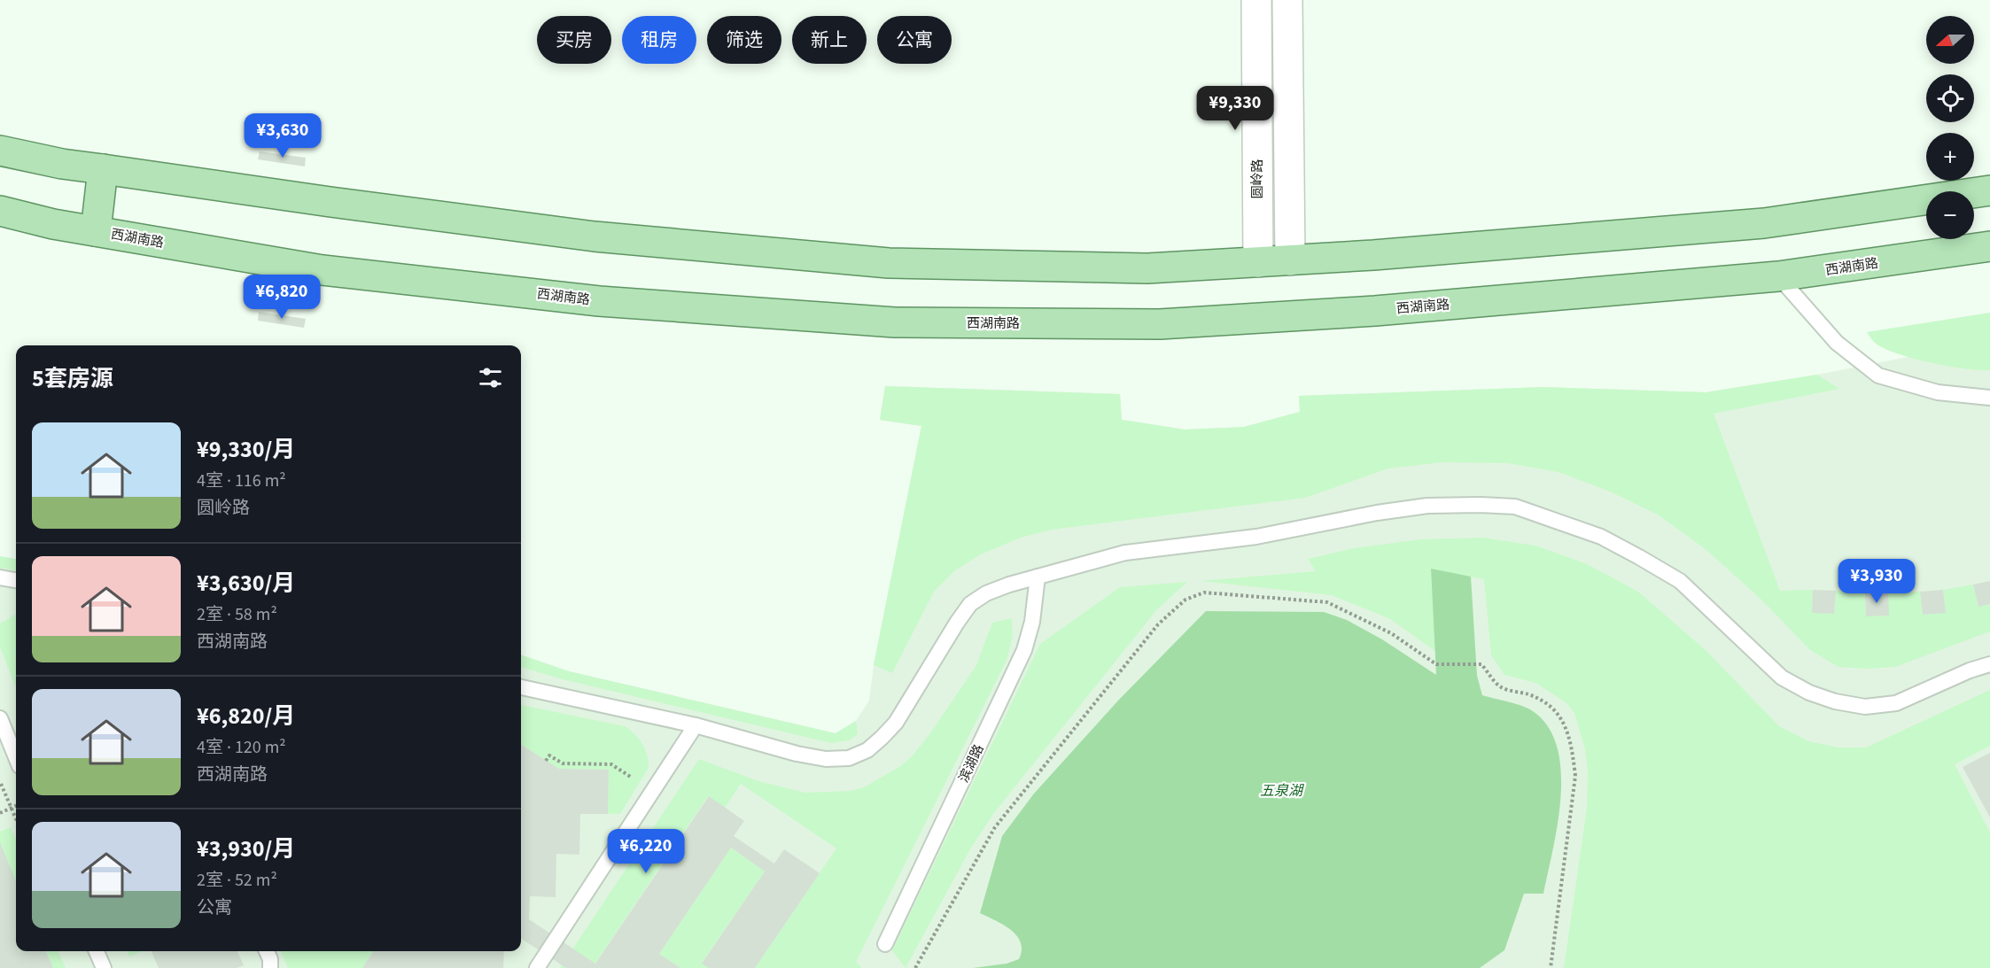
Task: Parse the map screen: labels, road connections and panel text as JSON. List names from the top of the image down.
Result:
{
  "streets": {
    "main road": ["西湖南路"],
    "street": ["圆岭路"],
    "lane": ["滨湖路"]
  },
  "water": ["五泉湖"],
  "north": "left",
  "page": {
    "map_buttons": ["+", "−"],
    "chip": [
      "买房",
      "租房",
      "筛选",
      "新上",
      "公寓"
    ],
    "price": [
      "¥9,330",
      "¥3,630",
      "¥6,820",
      "¥3,930",
      "¥6,220"
    ],
    "heading": "5套房源",
    "list": [
      {
        "name": "¥9,330/月",
        "note": "4室 · 116 m² · 圆岭路"
      },
      {
        "name": "¥3,630/月",
        "note": "2室 · 58 m² · 西湖南路"
      },
      {
        "name": "¥6,820/月",
        "note": "4室 · 120 m² · 西湖南路"
      },
      {
        "name": "¥3,930/月",
        "note": "2室 · 52 m² · 公寓"
      }
    ]
  }
}
